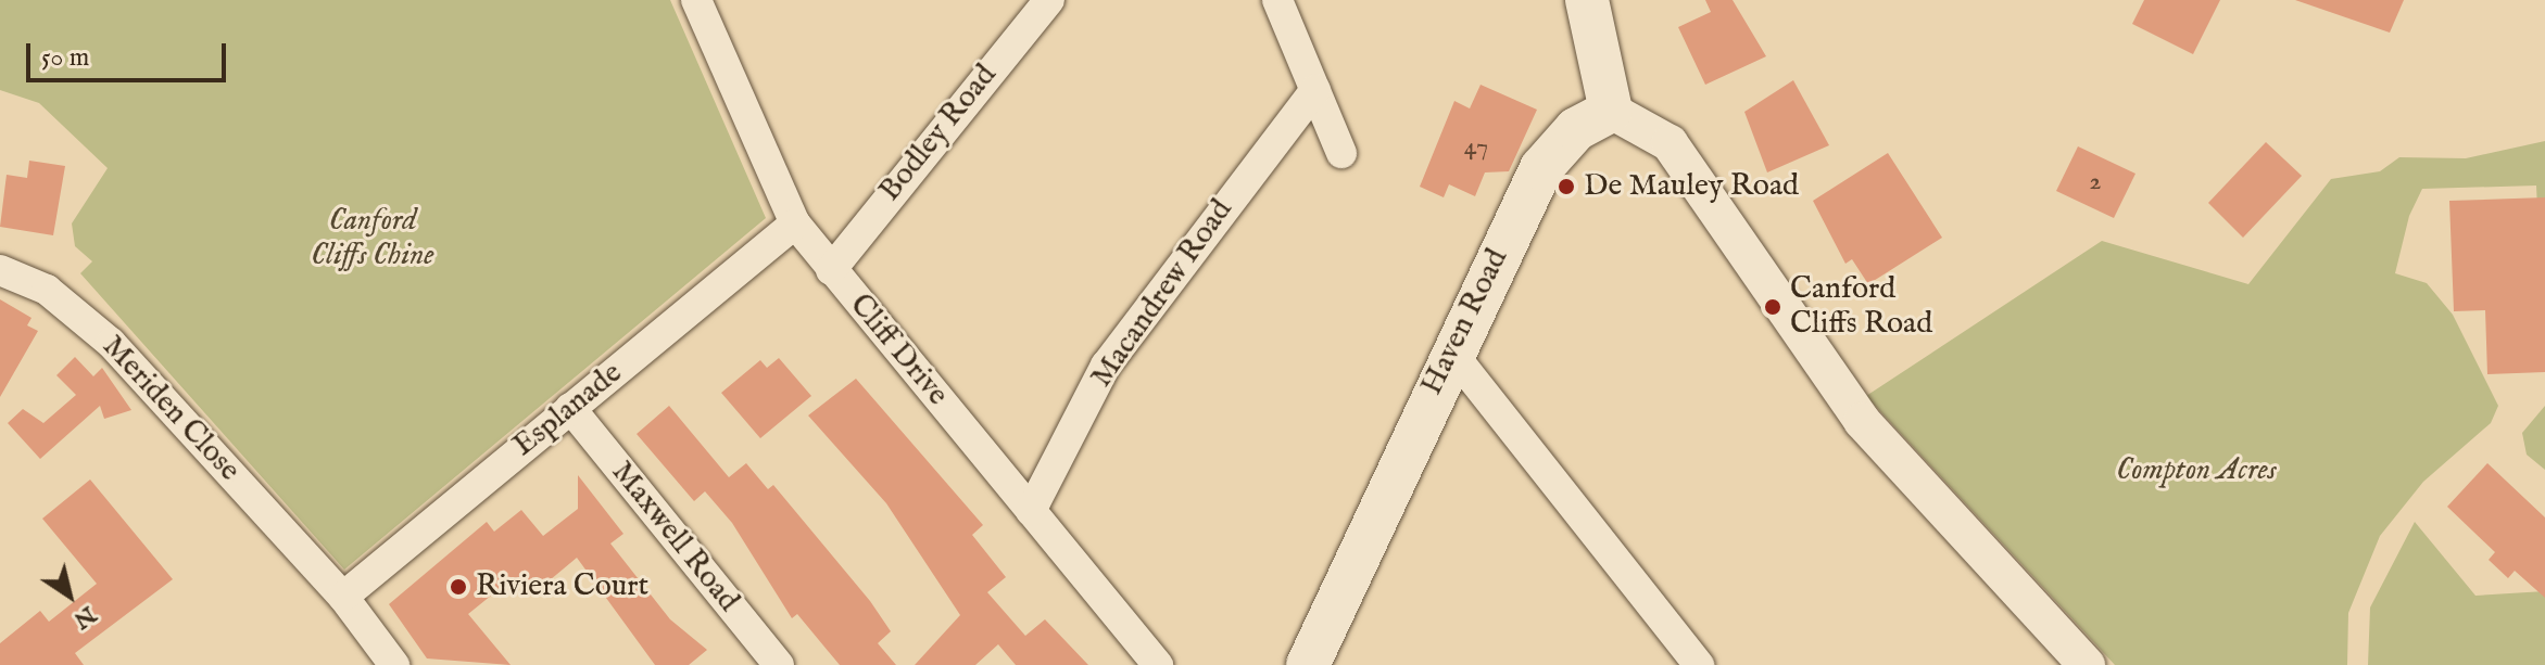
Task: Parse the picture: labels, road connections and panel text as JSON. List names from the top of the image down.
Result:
{
  "streets": {
    "main road": ["Haven Road"],
    "street": [
      "Bodley Road",
      "Macandrew Road",
      "Cliff Drive",
      "Meriden Close",
      "Esplanade",
      "Maxwell Road"
    ]
  },
  "crossings": [
    ["Bodley Road", "Cliff Drive"],
    ["Macandrew Road", "Cliff Drive"],
    ["Cliff Drive", "Esplanade"],
    ["Meriden Close", "Esplanade"],
    ["Esplanade", "Maxwell Road"]
  ],
  "parks": ["Canford Cliffs Chine", "Compton Acres"],
  "places": ["De Mauley Road", "Canford Cliffs Road", "Riviera Court"],
  "house_numbers": ["47", "2"],
  "scale_bar": "50 m",
  "north": "bottom right"
}
